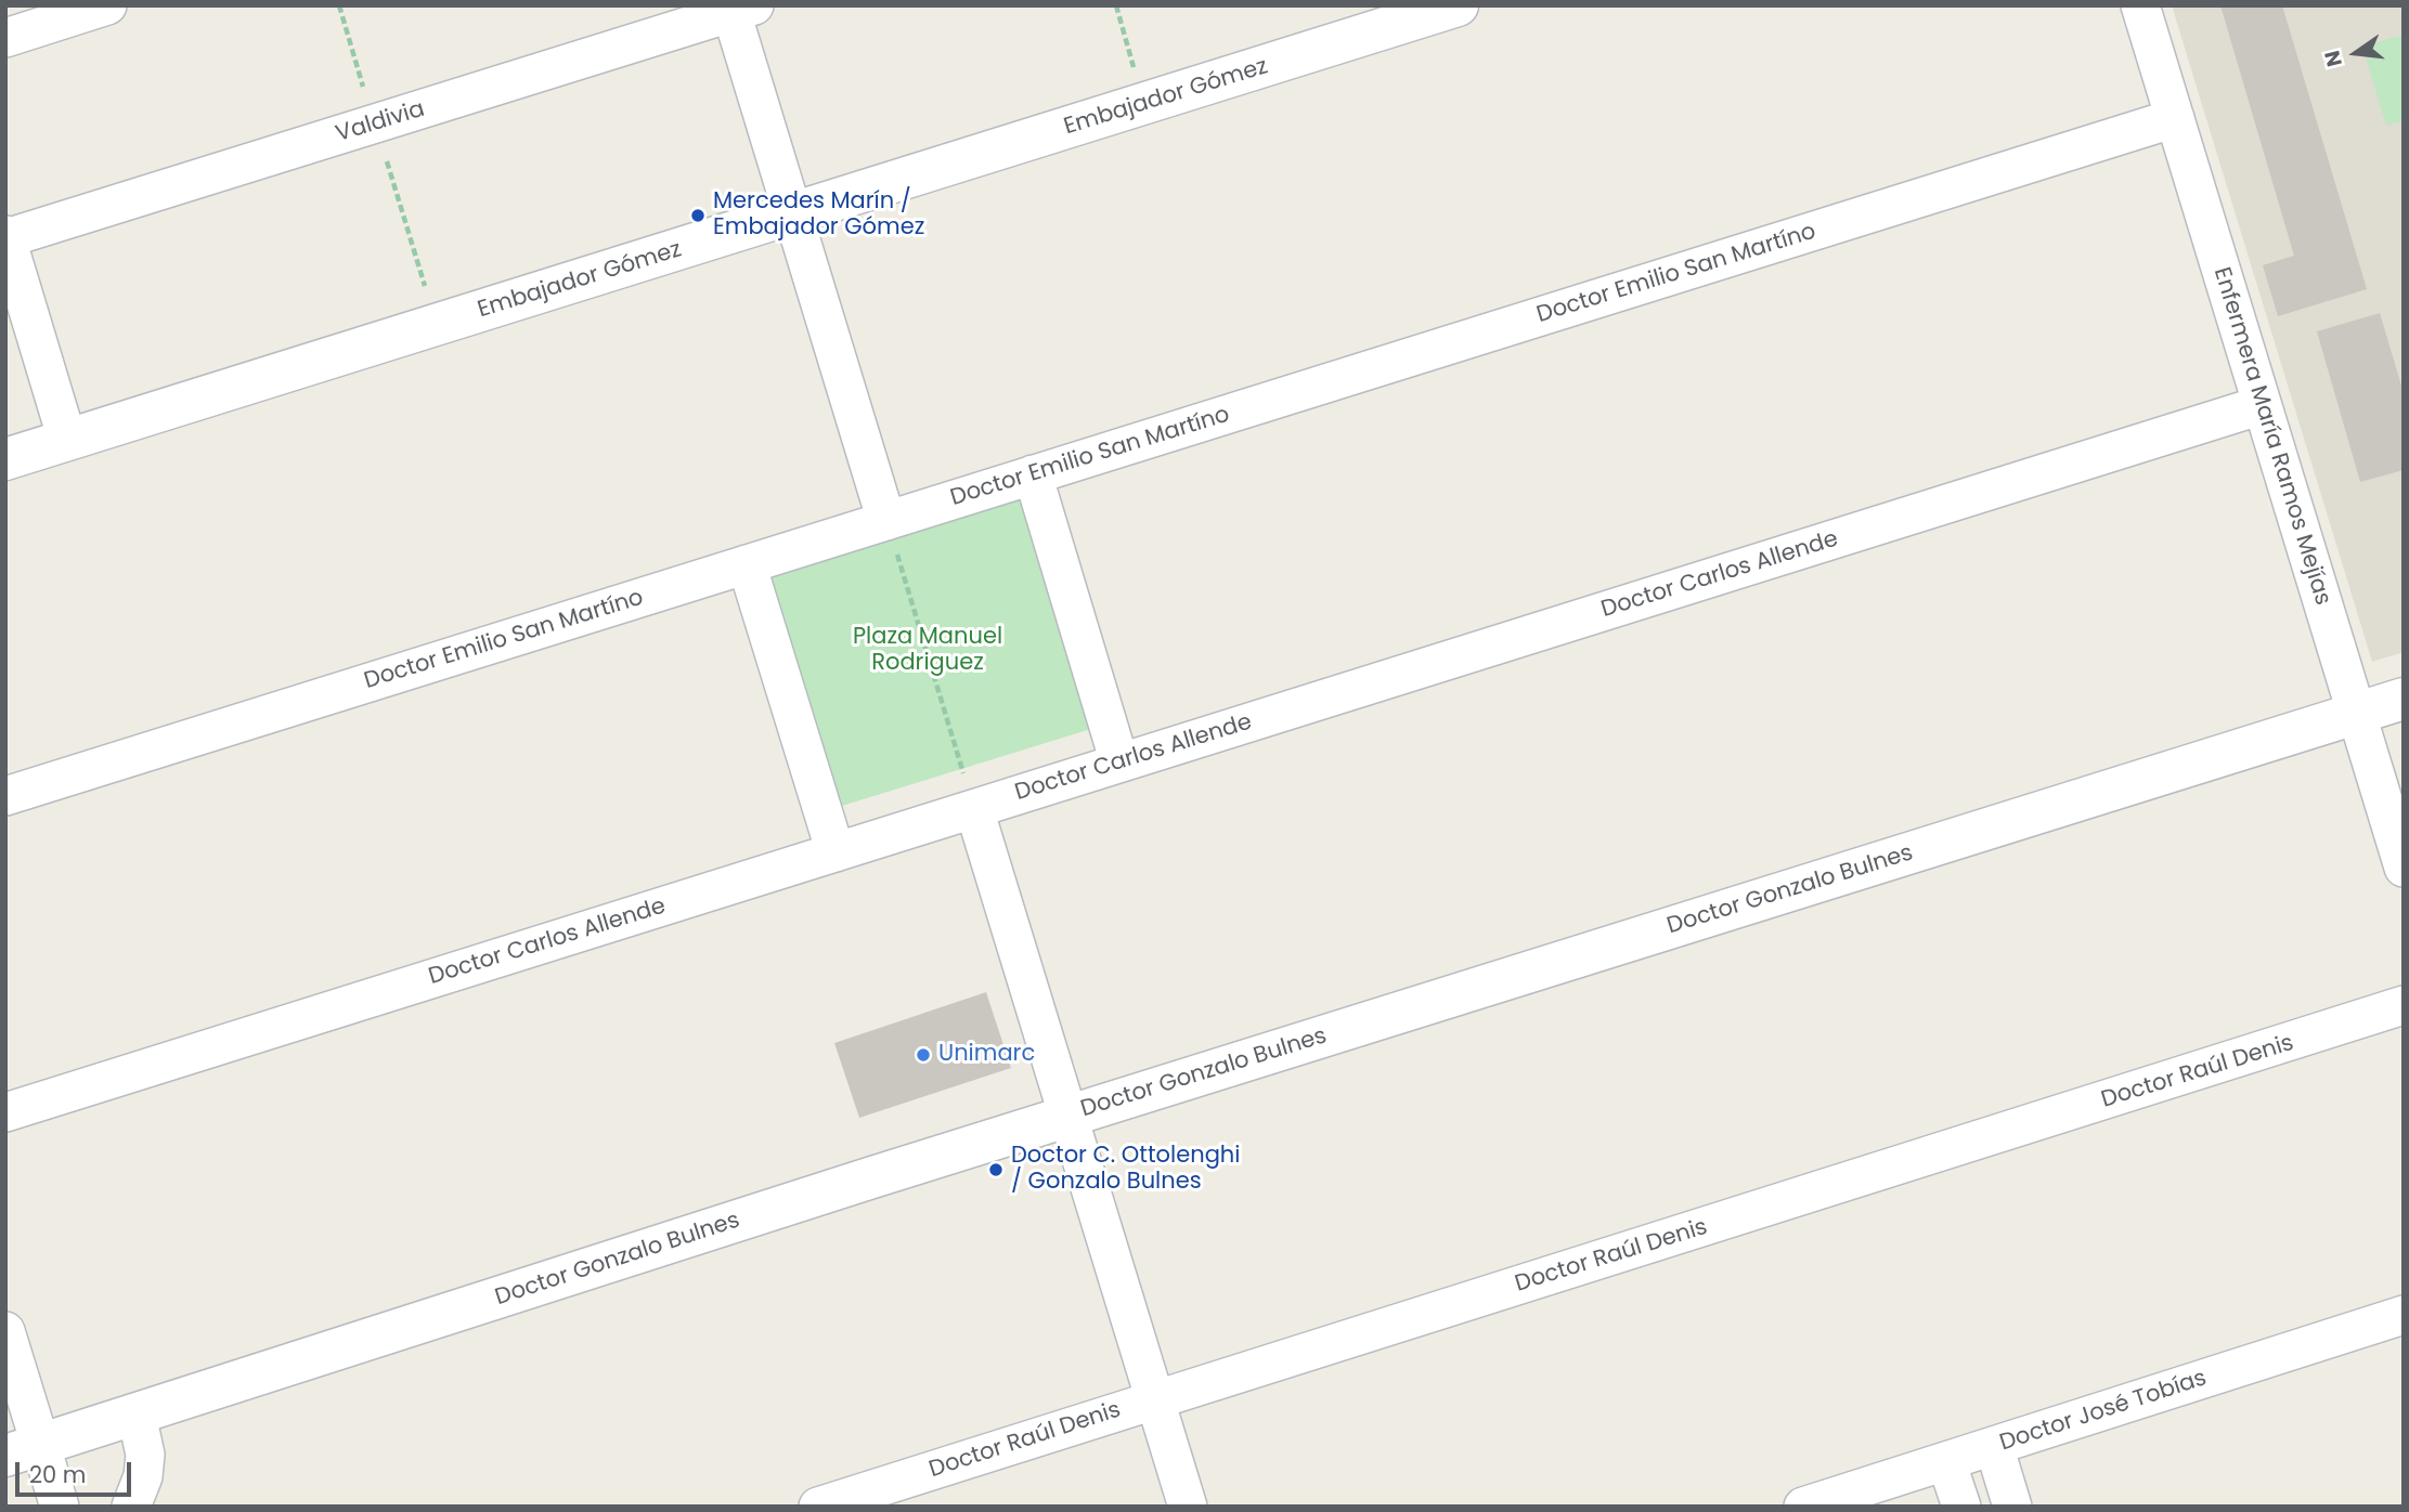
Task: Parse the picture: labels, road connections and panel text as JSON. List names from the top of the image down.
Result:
{
  "streets": {
    "street": [
      "Embajador Gómez",
      "Valdivia",
      "Doctor Emilio San Martíno",
      "Enfermera María Ramos Mejías",
      "Doctor Carlos Allende",
      "Doctor Gonzalo Bulnes",
      "Doctor Raúl Denis",
      "Doctor José Tobías"
    ]
  },
  "crossings": [
    ["Doctor Emilio San Martíno", "Enfermera María Ramos Mejías"],
    ["Enfermera María Ramos Mejías", "Doctor Carlos Allende"],
    ["Enfermera María Ramos Mejías", "Doctor Gonzalo Bulnes"]
  ],
  "parks": ["Plaza Manuel Rodriguez"],
  "places": ["Mercedes Marín / Embajador Gómez", "Unimarc", "Doctor C. Ottolenghi / Gonzalo Bulnes"],
  "scale_bar": "20 m",
  "north": "left"
}
